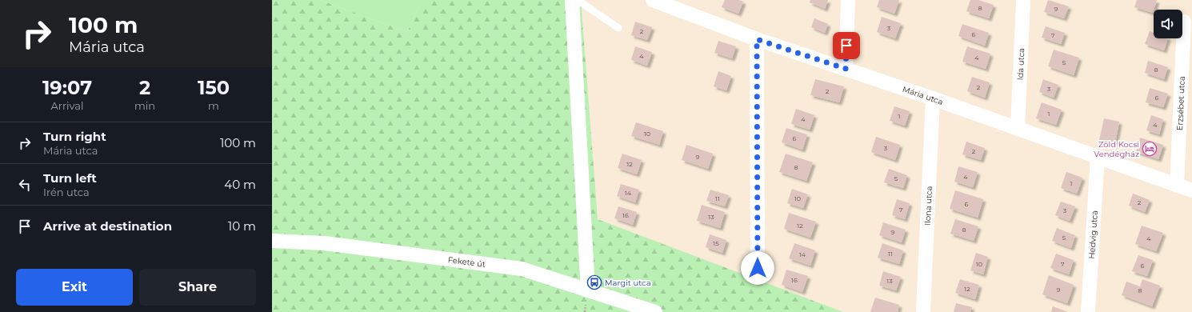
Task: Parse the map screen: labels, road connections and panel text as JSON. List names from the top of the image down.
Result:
{
  "streets": {
    "street": [
      "Ida utca",
      "Mária utca",
      "Erzsébet utca",
      "Ilona utca",
      "Hedvig utca",
      "Fekete út"
    ]
  },
  "crossings": [
    ["Ida utca", "Mária utca"],
    ["Mária utca", "Erzsébet utca"],
    ["Mária utca", "Ilona utca"],
    ["Mária utca", "Hedvig utca"]
  ],
  "places": {
    "hotel": ["Zöld Kocsi Vendégház"],
    "bus stop": ["Margit utca"]
  },
  "house_numbers": [
    "8",
    "9",
    "3",
    "2",
    "6",
    "7",
    "4",
    "4",
    "5",
    "8",
    "2",
    "3",
    "2",
    "6",
    "1",
    "1",
    "4",
    "4",
    "10",
    "6",
    "3",
    "2",
    "9",
    "12",
    "8",
    "4",
    "5",
    "1",
    "14",
    "11",
    "10",
    "2",
    "6",
    "7",
    "3",
    "16",
    "13",
    "12",
    "8",
    "9",
    "5",
    "4",
    "15",
    "11",
    "14",
    "10",
    "7",
    "6",
    "16",
    "13",
    "12",
    "9",
    "8"
  ],
  "page": {
    "turn": ["100 m", "Mária utca"],
    "eta": [
      "19:07",
      "Arrival",
      "2",
      "min",
      "150",
      "m"
    ],
    "list": [
      {
        "name": "Turn right",
        "note": "Mária utca",
        "value": "100 m"
      },
      {
        "name": "Turn left",
        "note": "Irén utca",
        "value": "40 m"
      },
      {
        "name": "Arrive at destination",
        "value": "10 m"
      }
    ],
    "buttons": ["Exit", "Share"]
  }
}
